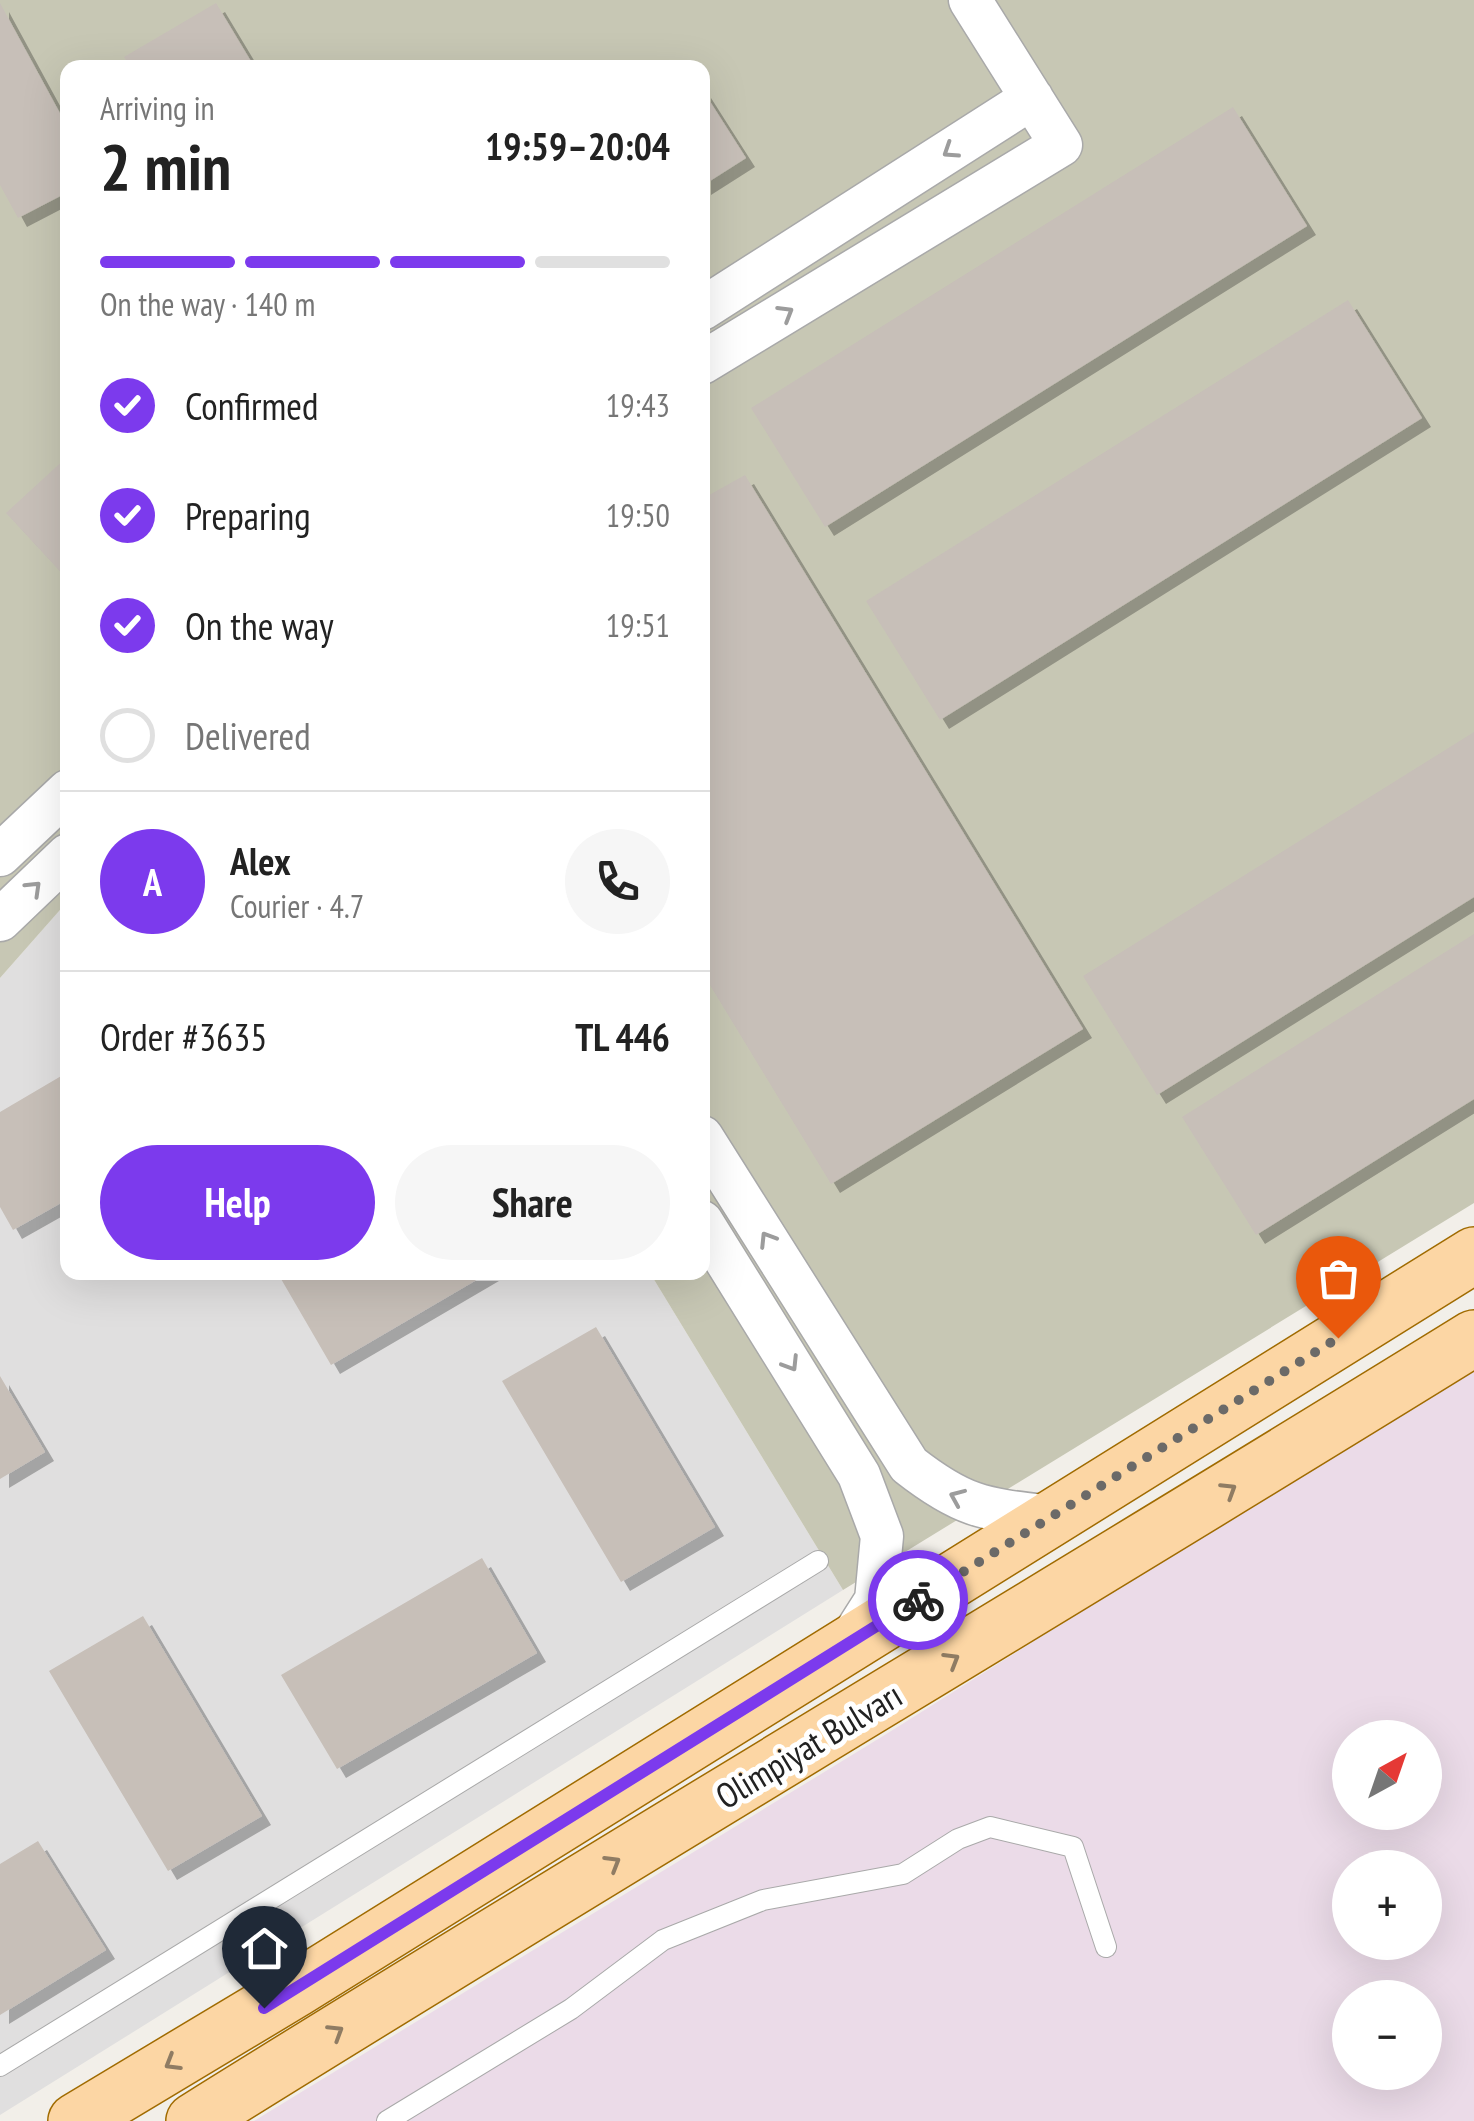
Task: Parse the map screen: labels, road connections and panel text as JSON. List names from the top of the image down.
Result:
{
  "streets": {
    "main road": ["Olimpiyat Bulvarı"]
  },
  "north": "top right",
  "page": {
    "heading": ["2 min", "Arriving in", "19:59–20:04"],
    "panel": [
      "Alex",
      "Courier · 4.7",
      "Order #3635",
      "TL 446"
    ],
    "bar": "On the way · 140 m",
    "list": [
      ["Confirmed", "19:43"],
      ["Preparing", "19:50"],
      ["On the way", "19:51"],
      "Delivered"
    ],
    "round": "A",
    "buttons": ["Help", "Share"],
    "map_buttons": ["+", "−"]
  }
}
